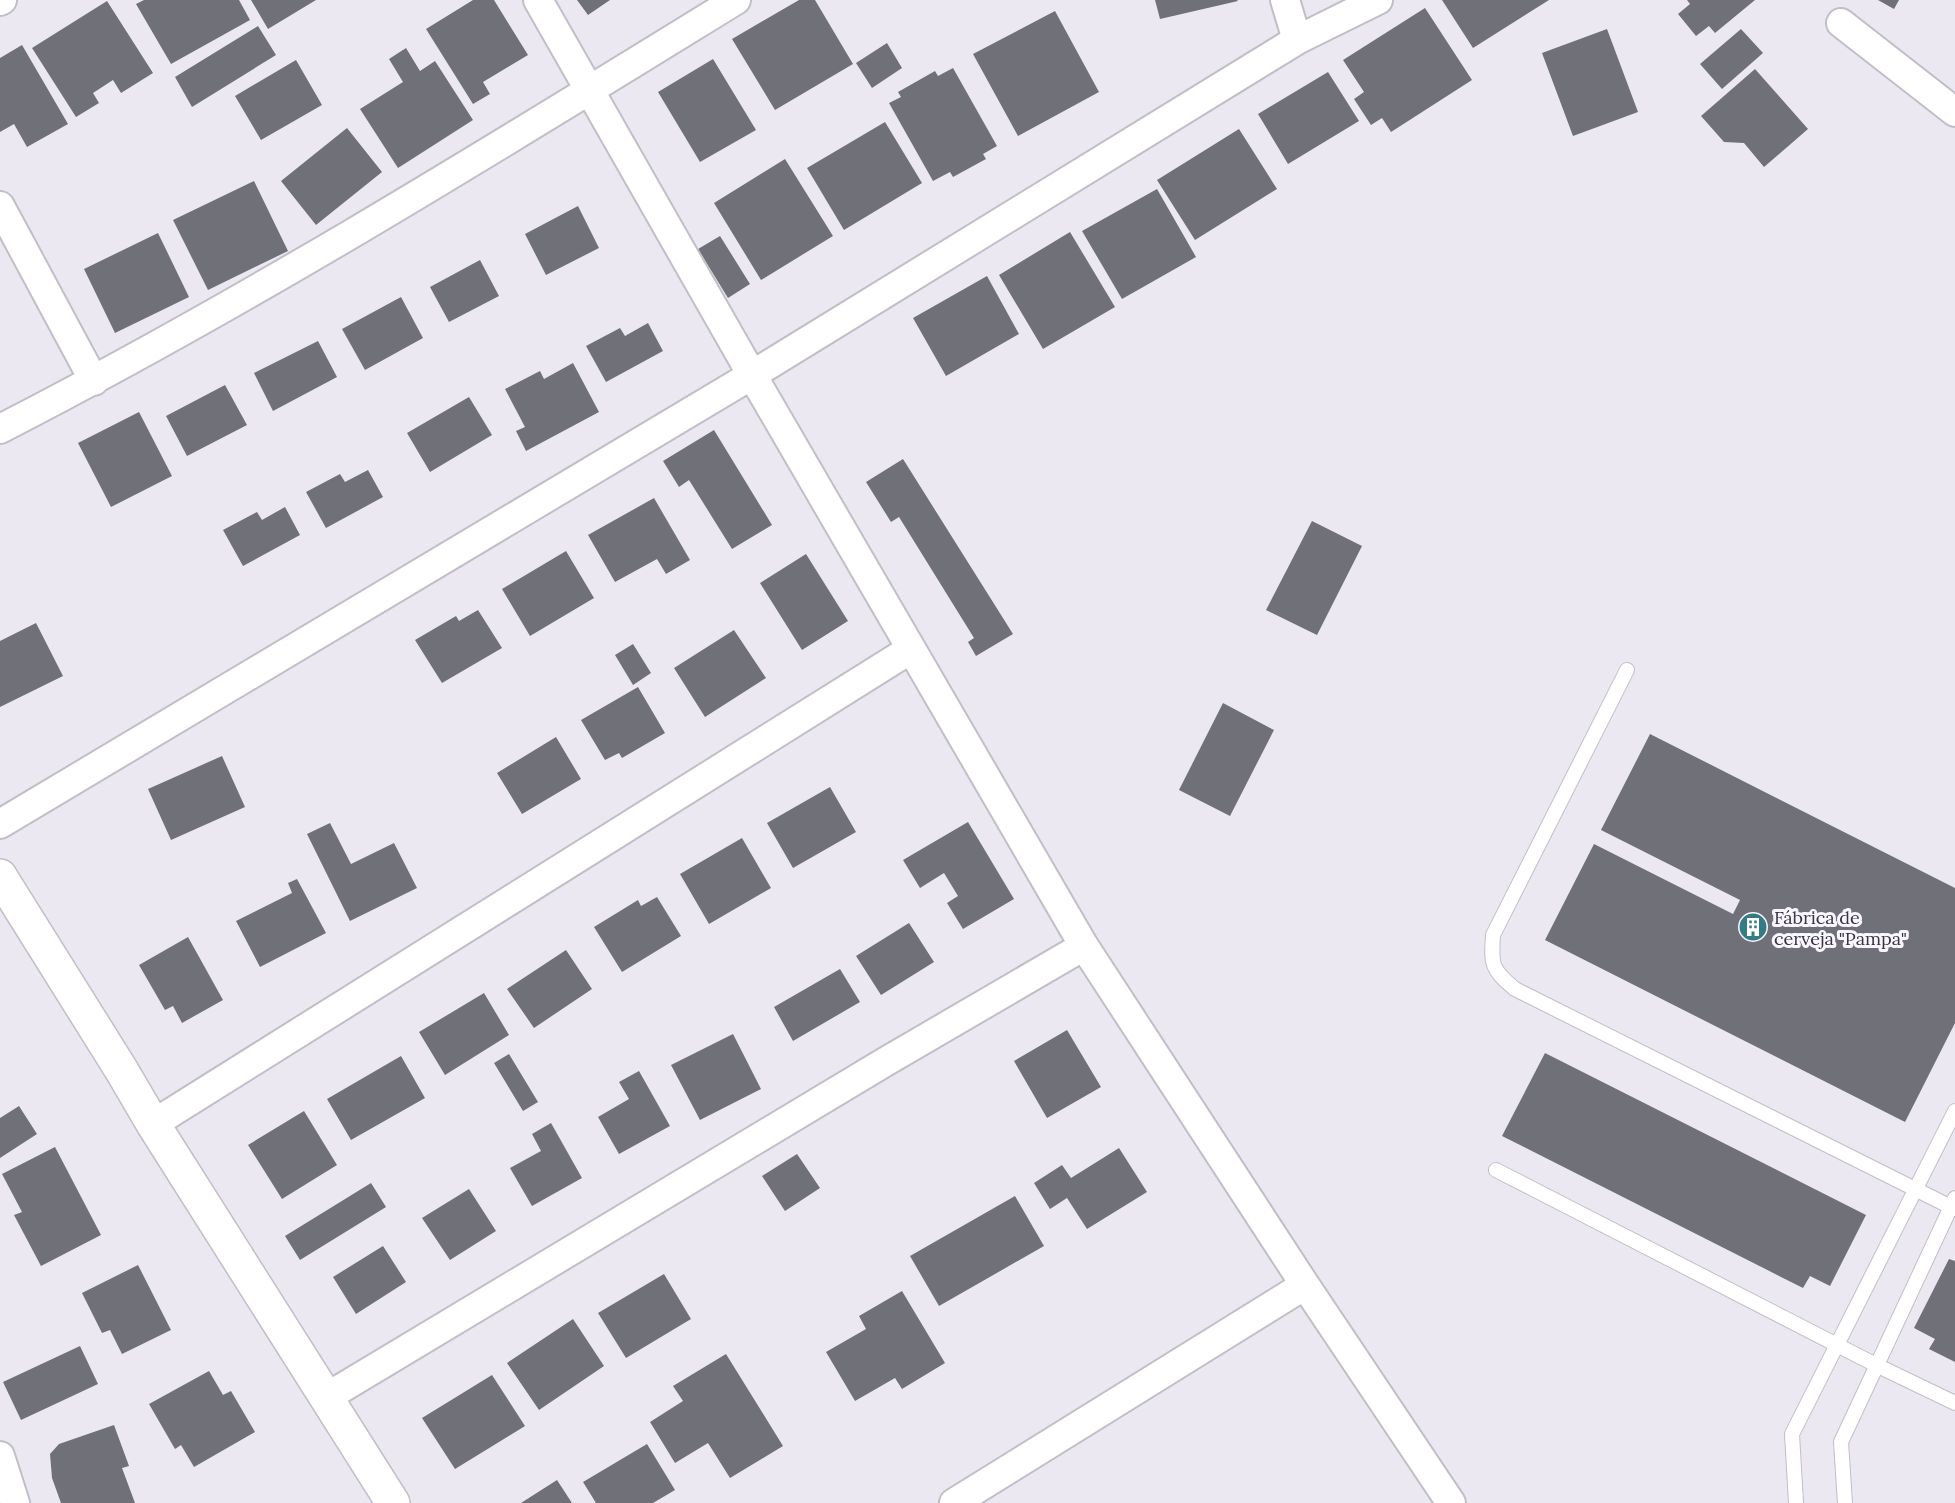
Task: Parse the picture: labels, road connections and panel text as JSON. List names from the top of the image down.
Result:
{
  "places": {
    "building": ["Fábrica de cerveja \"Pampa\""]
  }
}
